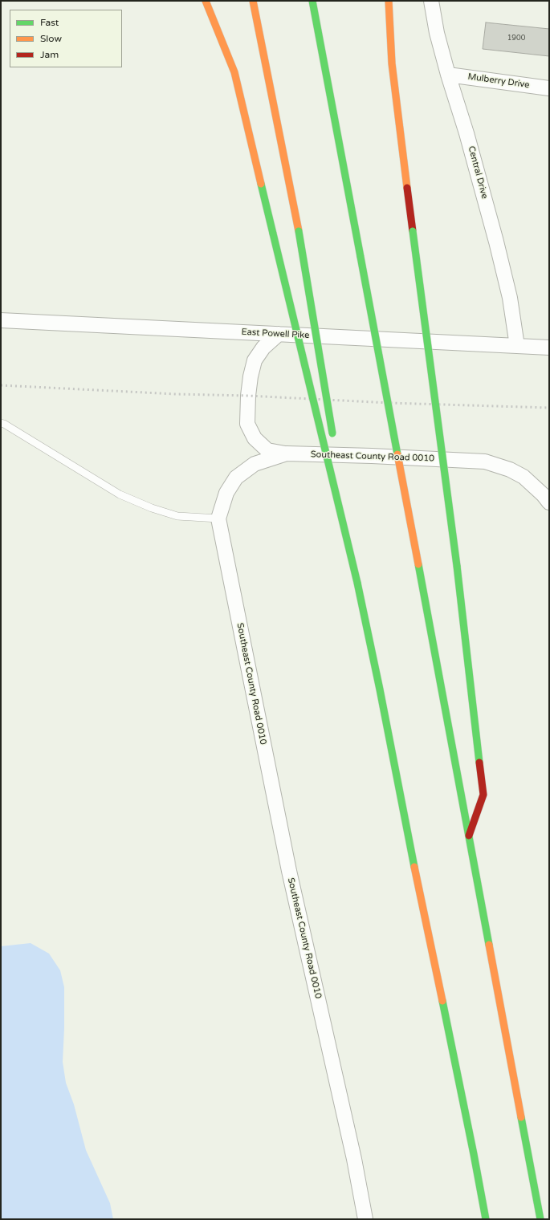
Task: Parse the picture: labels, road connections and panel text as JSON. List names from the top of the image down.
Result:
{
  "streets": {
    "street": [
      "Mulberry Drive",
      "Central Drive",
      "East Powell Pike",
      "Southeast County Road 0010"
    ]
  },
  "crossings": [
    ["Mulberry Drive", "Central Drive"],
    ["Central Drive", "East Powell Pike"]
  ],
  "house_numbers": ["1900"],
  "legend": ["Fast", "Slow", "Jam"]
}
